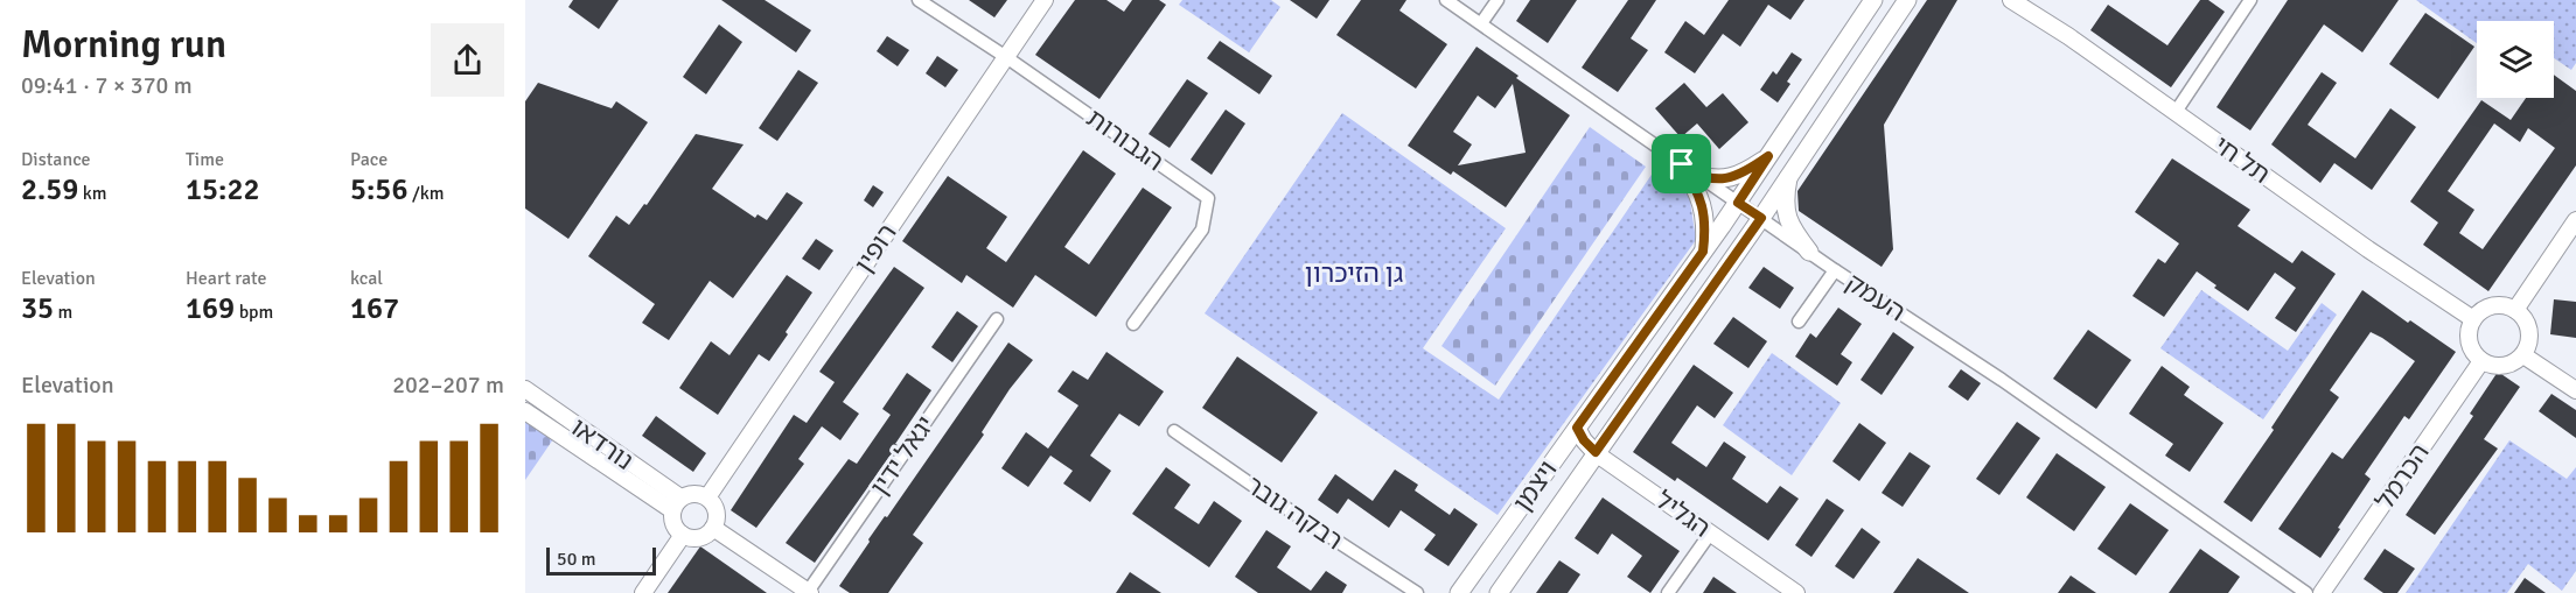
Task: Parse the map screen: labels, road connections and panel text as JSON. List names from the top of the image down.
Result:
{
  "streets": {
    "main road": ["ויצמן"],
    "street": [
      "הגבורות",
      "תל חי",
      "רופין",
      "העמק",
      "נורדאו",
      "יגאל ידין",
      "הכרמל",
      "רבקה גובר",
      "הגליל"
    ]
  },
  "crossings": [
    ["הגבורות", "רופין"],
    ["תל חי", "הכרמל"],
    ["רופין", "נורדאו"],
    ["העמק", "ויצמן"],
    ["ויצמן", "הגליל"]
  ],
  "parks": ["גן הזיכרון"],
  "scale_bar": "50 m",
  "page": {
    "heading": ["Morning run", "09:41 · 7 × 370 m"],
    "stats": [
      ["Distance", "2.59 km"],
      ["Time", "15:22"],
      ["Pace", "5:56 /km"],
      ["Elevation", "35 m"],
      ["Heart rate", "169 bpm"],
      ["kcal", "167"]
    ],
    "chart": ["Elevation", "202–207 m"],
    "scale": "50 m"
  }
}
